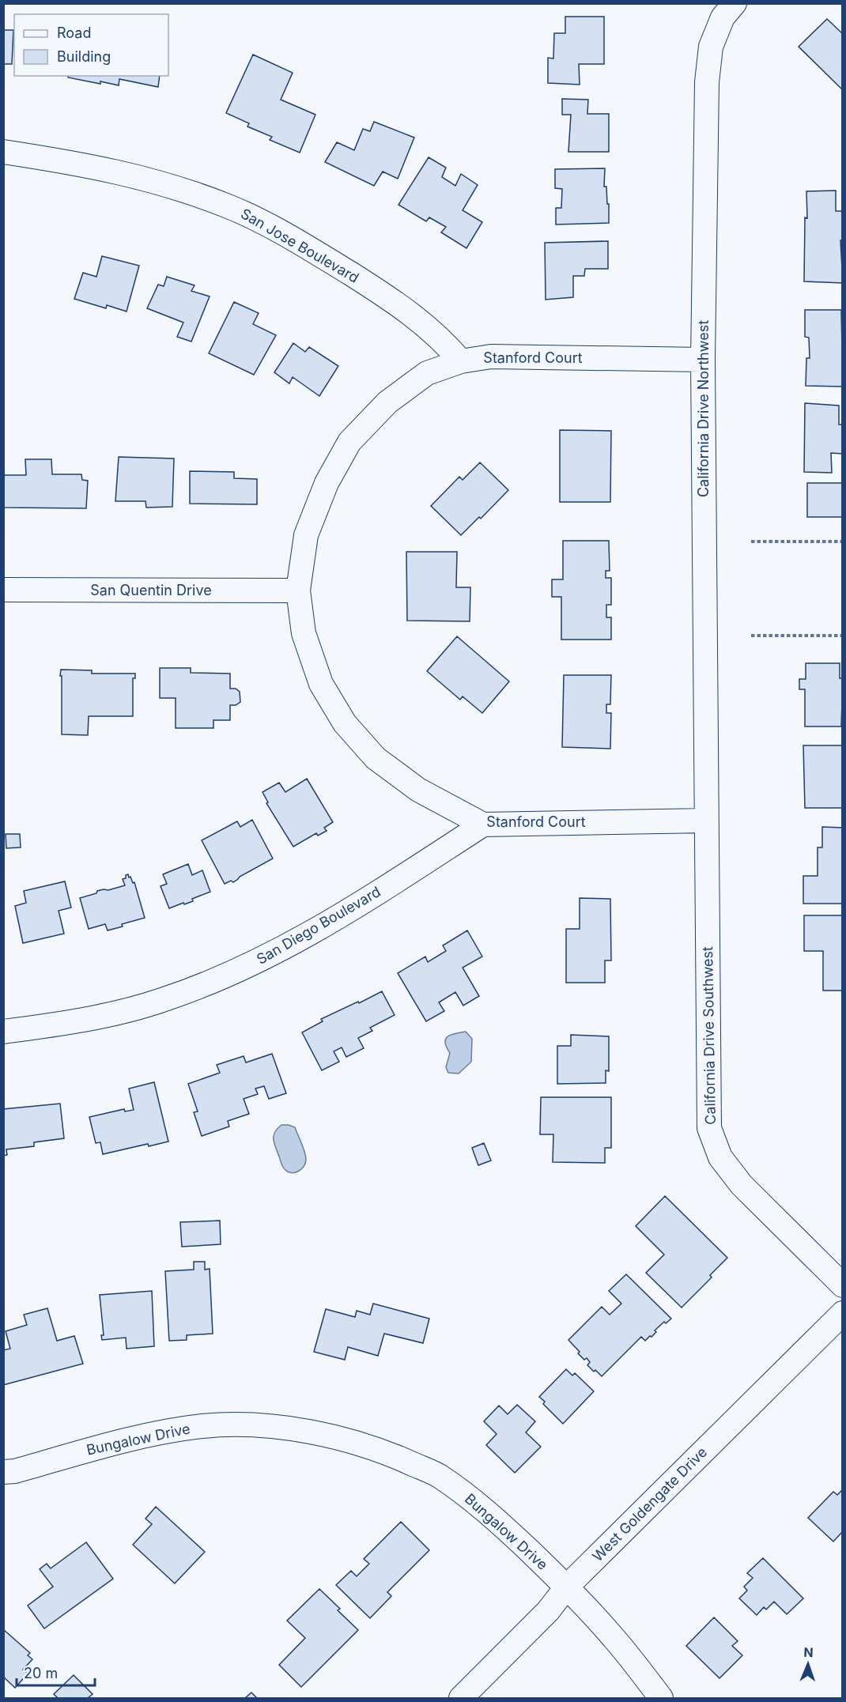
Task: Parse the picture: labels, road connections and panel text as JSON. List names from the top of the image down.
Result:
{
  "streets": {
    "street": [
      "San Jose Boulevard",
      "Stanford Court",
      "California Drive Northwest",
      "San Quentin Drive",
      "San Diego Boulevard",
      "California Drive Southwest",
      "Bungalow Drive",
      "West Goldengate Drive"
    ]
  },
  "crossings": [
    ["San Jose Boulevard", "Stanford Court"],
    ["Stanford Court", "California Drive Northwest"],
    ["Stanford Court", "San Quentin Drive"],
    ["Stanford Court", "San Diego Boulevard"],
    ["Stanford Court", "California Drive Southwest"],
    ["California Drive Northwest", "California Drive Southwest"],
    ["Bungalow Drive", "West Goldengate Drive"]
  ],
  "legend": ["Road", "Building"],
  "scale_bar": "20 m",
  "north": "top"
}
